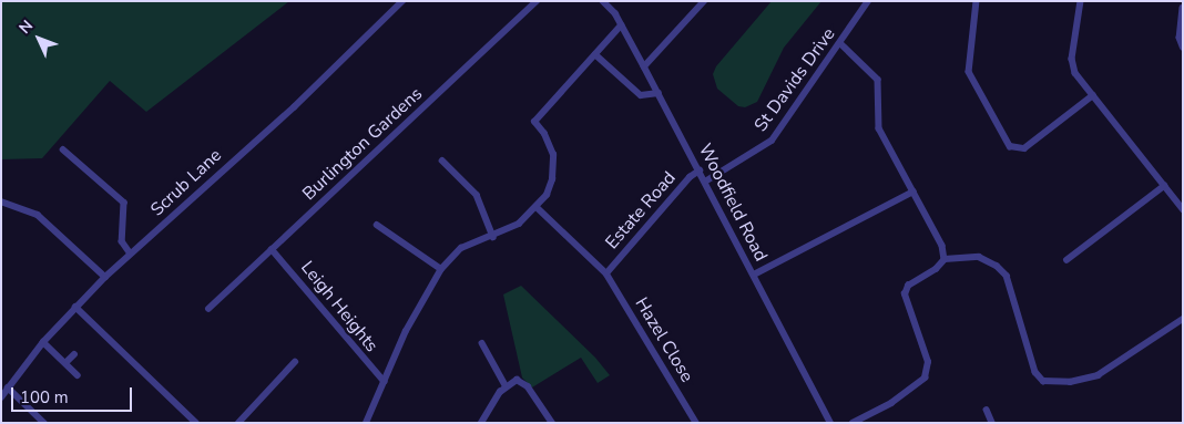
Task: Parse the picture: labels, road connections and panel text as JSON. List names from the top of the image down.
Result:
{
  "streets": {
    "street": [
      "St Davids Drive",
      "Burlington Gardens",
      "Scrub Lane",
      "Woodfield Road",
      "Estate Road",
      "Leigh Heights",
      "Hazel Close"
    ]
  },
  "crossings": [
    ["St Davids Drive", "Woodfield Road"],
    ["Burlington Gardens", "Leigh Heights"],
    ["Woodfield Road", "Estate Road"],
    ["Estate Road", "Hazel Close"]
  ],
  "scale_bar": "100 m",
  "north": "top left"
}
